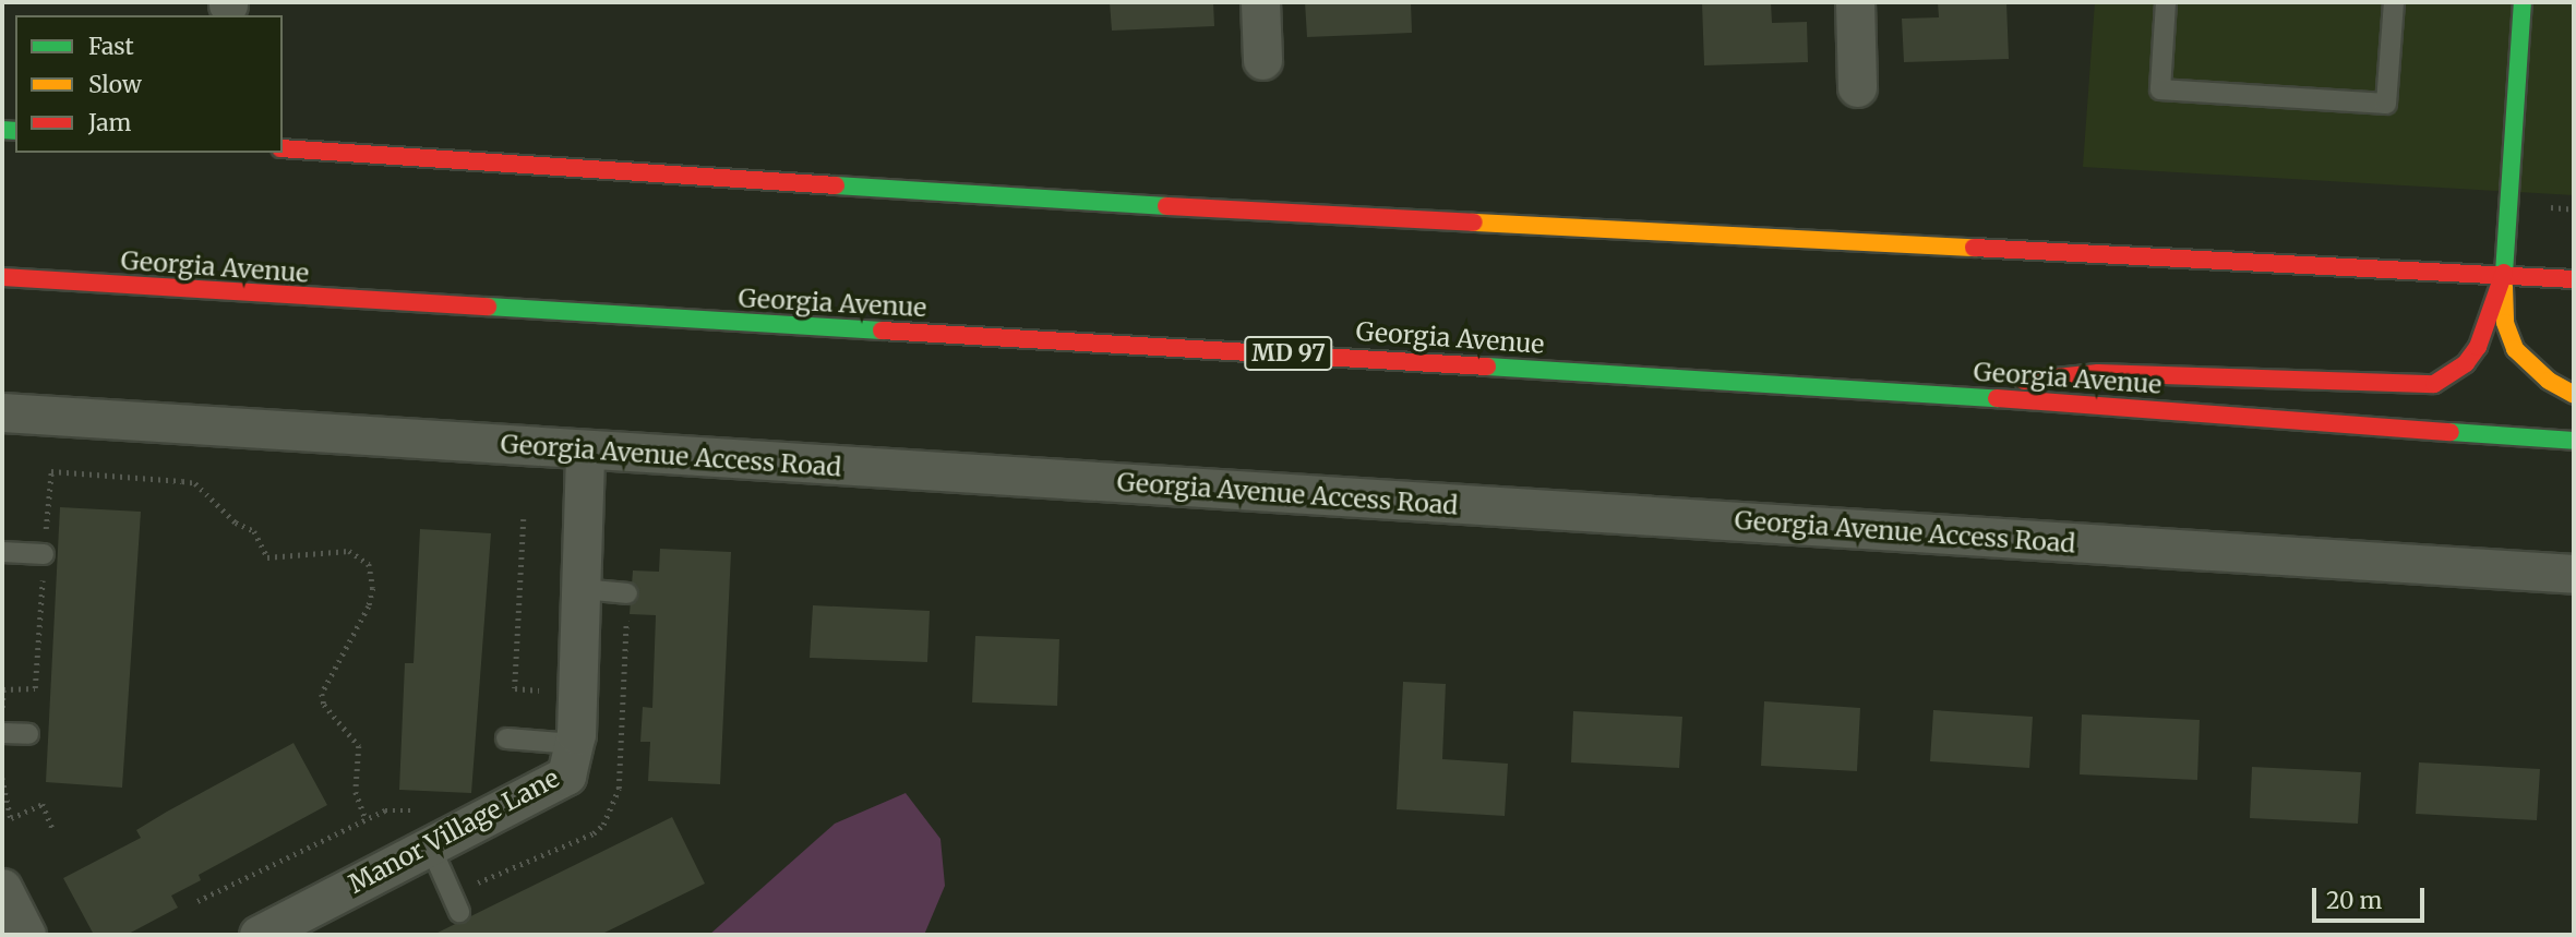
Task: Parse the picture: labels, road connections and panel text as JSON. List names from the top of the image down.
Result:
{
  "streets": {
    "main road": ["Georgia Avenue", "MD 97"],
    "street": ["Georgia Avenue Access Road", "Manor Village Lane"]
  },
  "crossings": [
    ["Georgia Avenue Access Road", "Manor Village Lane"]
  ],
  "legend": ["Fast", "Slow", "Jam"],
  "scale_bar": "20 m"
}
